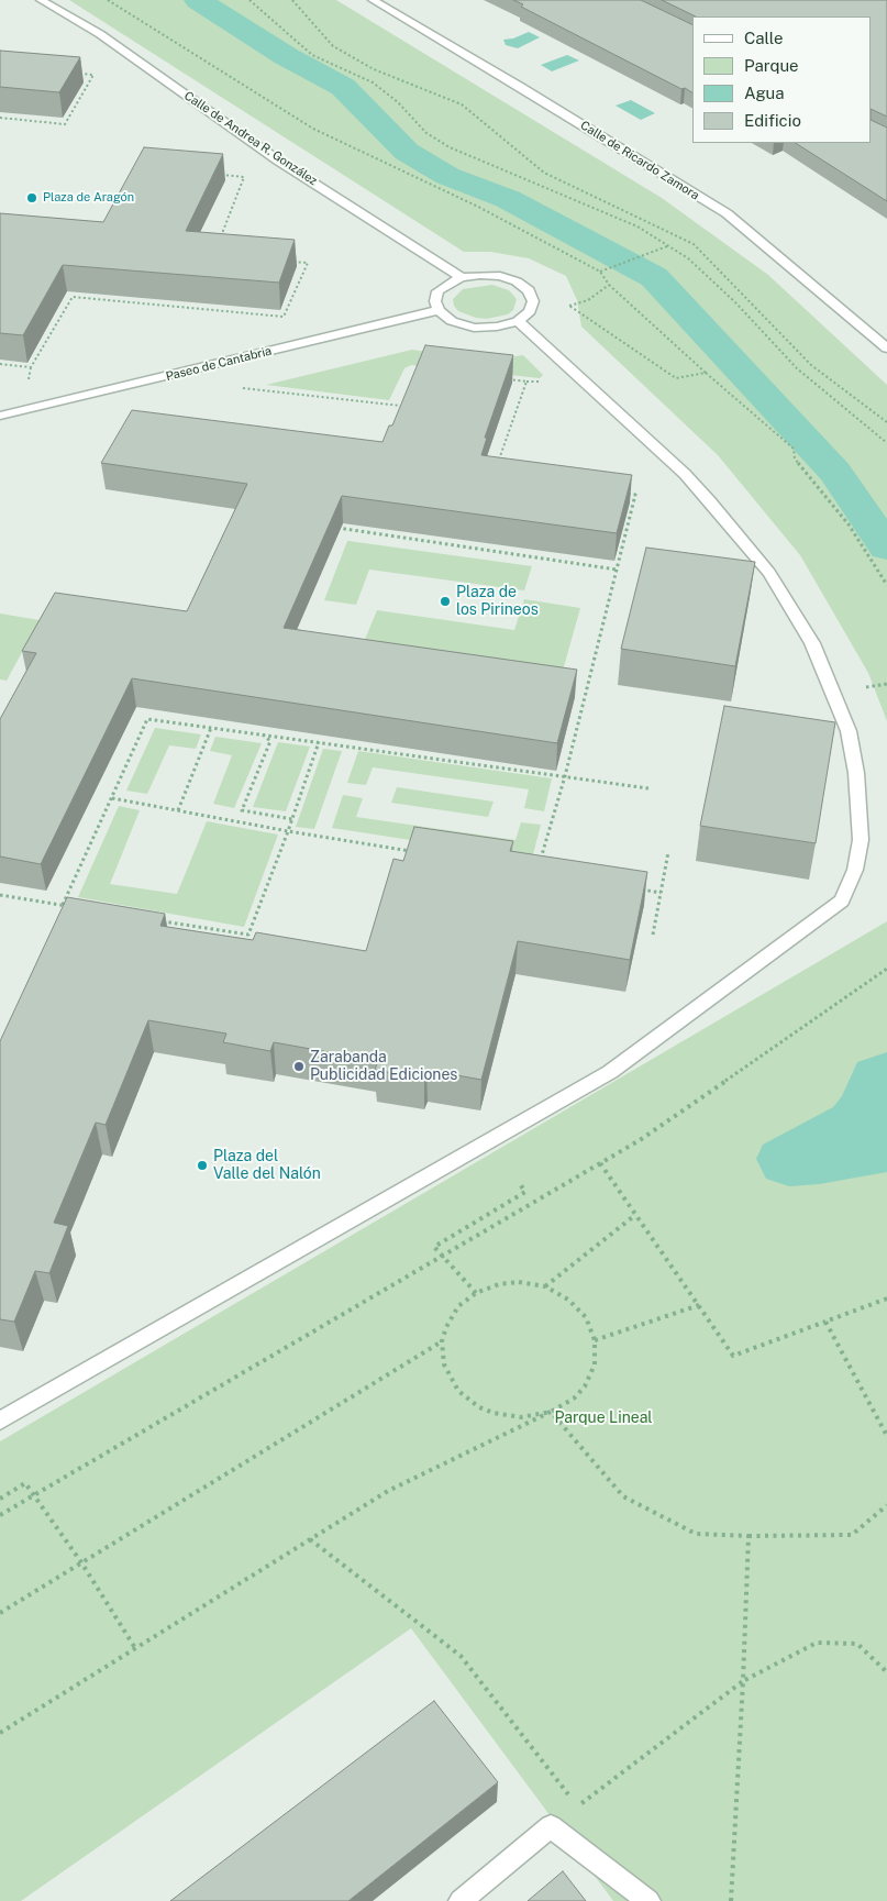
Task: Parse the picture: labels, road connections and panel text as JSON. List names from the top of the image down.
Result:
{
  "streets": {
    "street": ["Calle de Andrea R. González", "Calle de Ricardo Zamora", "Paseo de Cantabria"]
  },
  "parks": ["Parque Lineal"],
  "places": [
    "Plaza de Aragón",
    "Plaza de los Pirineos",
    "Zarabanda Publicidad Ediciones",
    "Plaza del Valle del Nalón"
  ],
  "legend": [
    "Calle",
    "Parque",
    "Agua",
    "Edificio"
  ]
}
